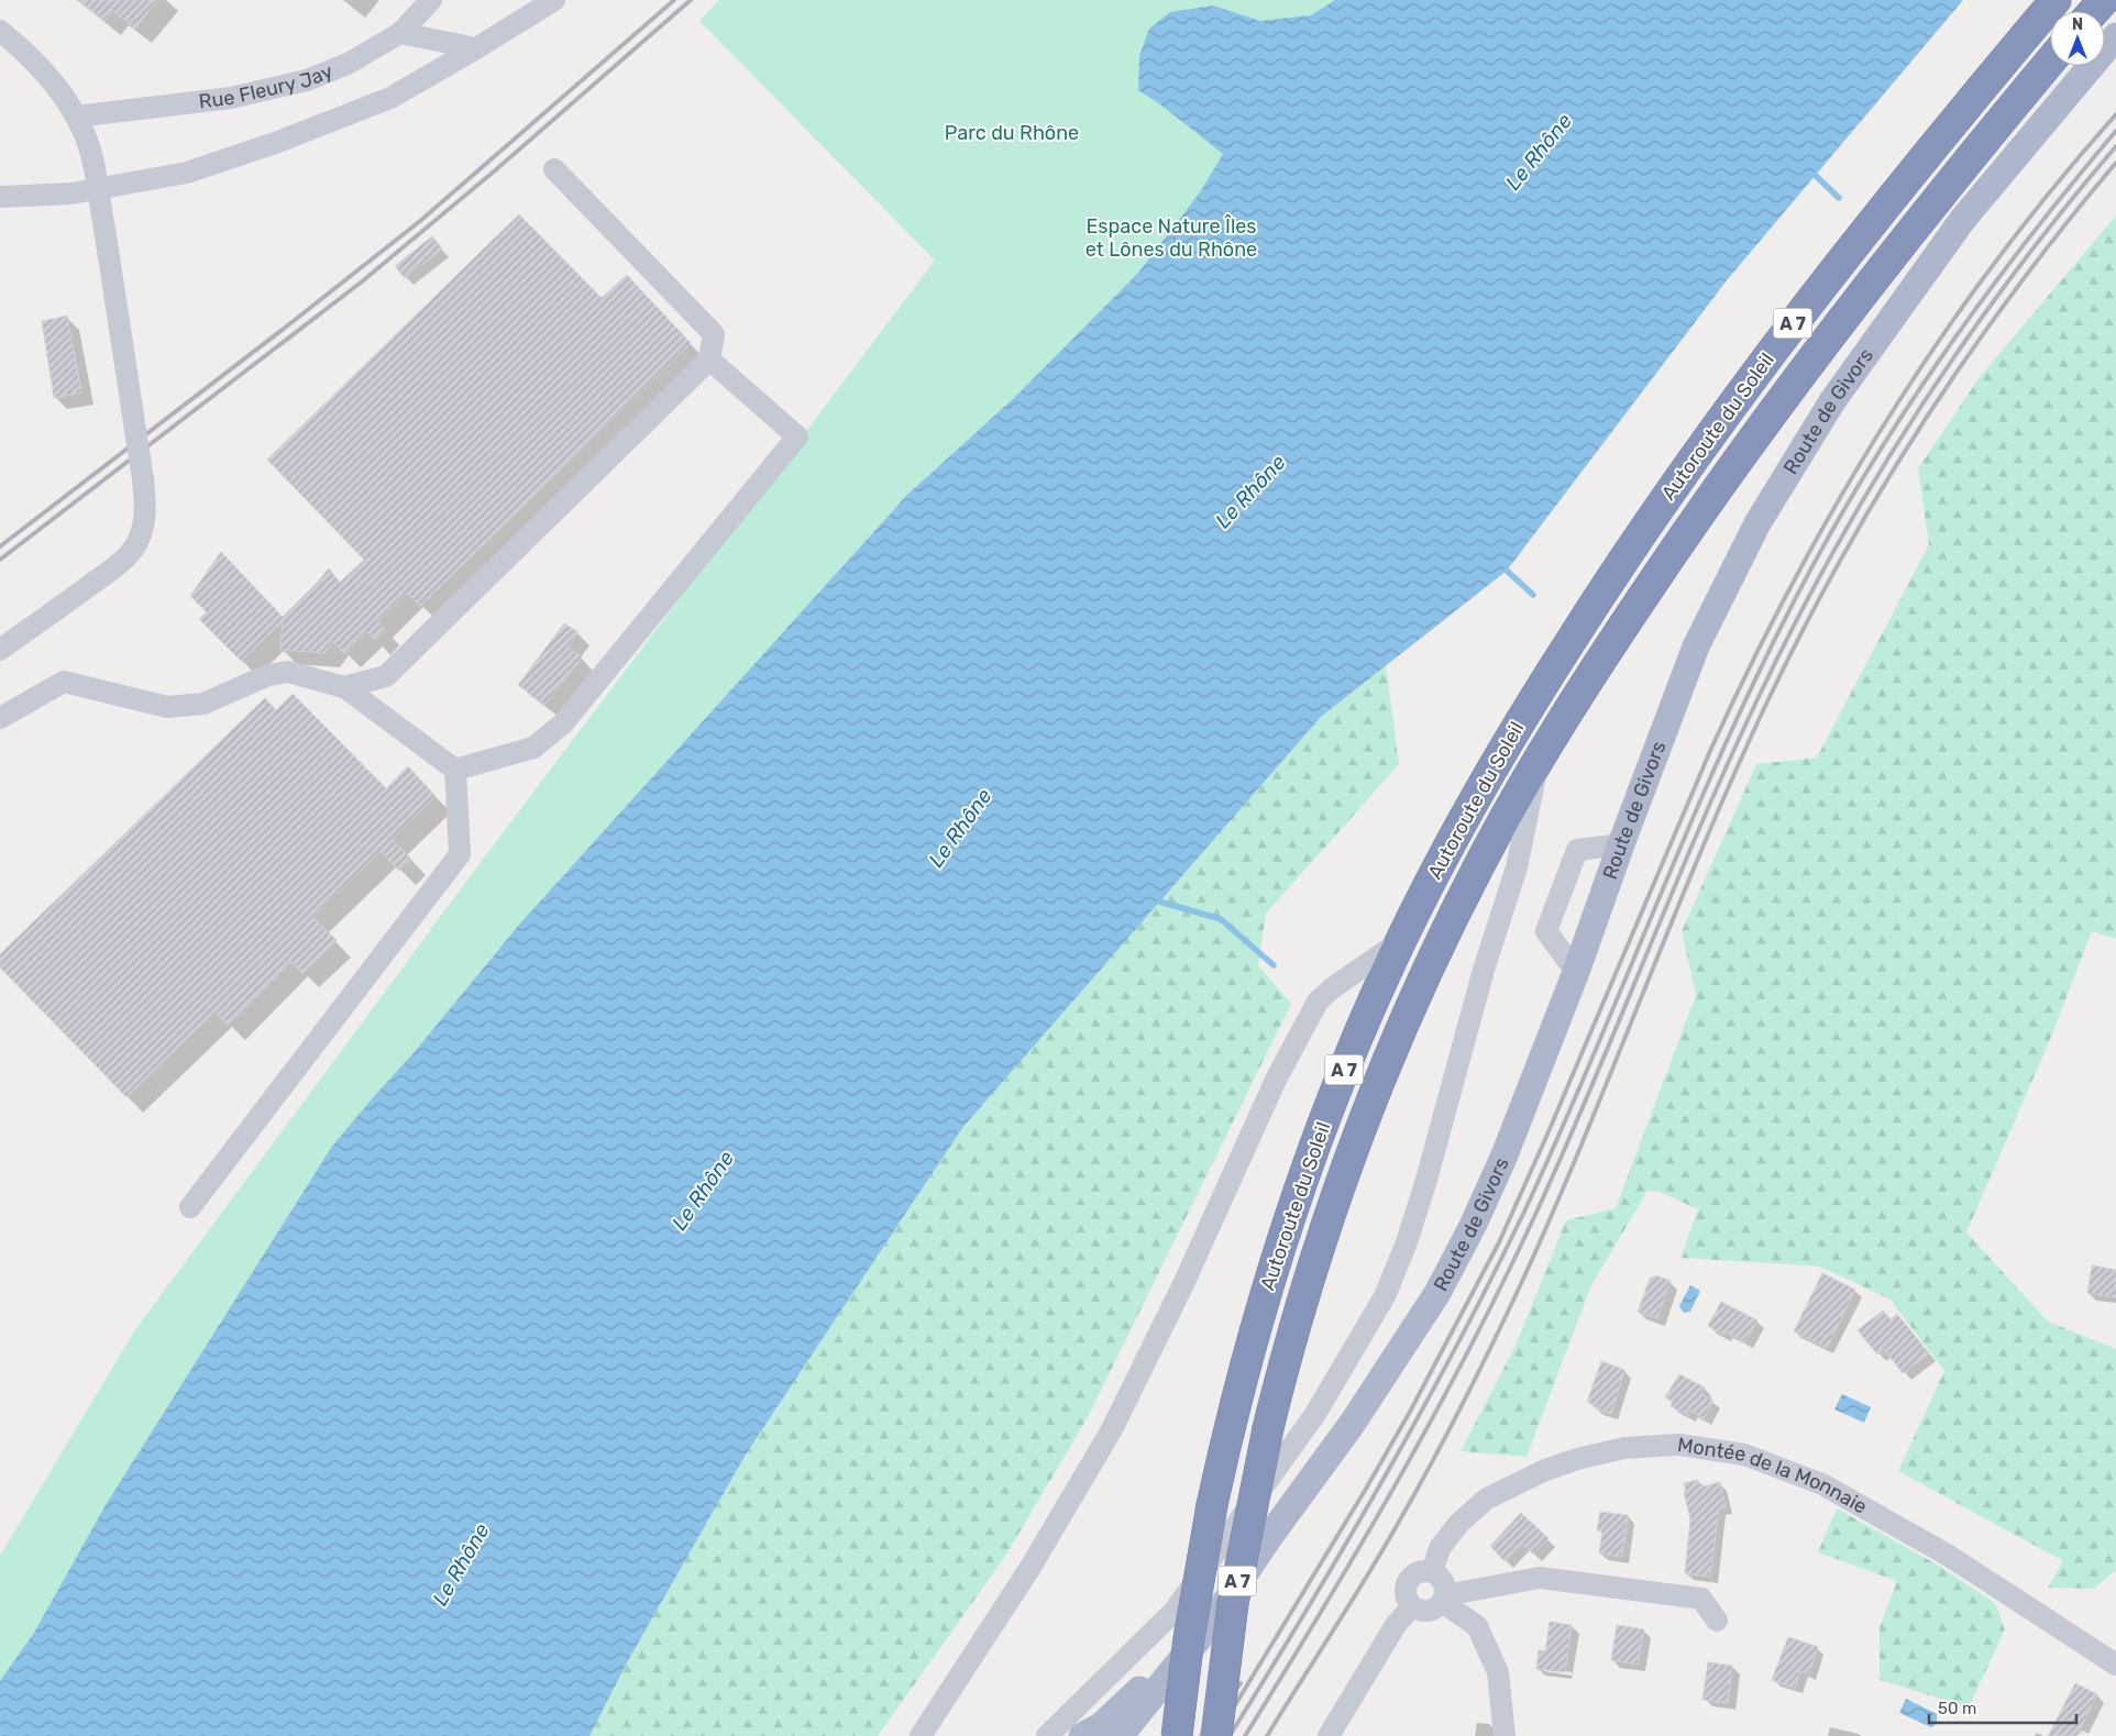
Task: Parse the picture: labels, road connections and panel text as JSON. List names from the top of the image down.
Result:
{
  "streets": {
    "highway": ["A 7", "Autoroute du Soleil"],
    "main road": ["Route de Givors"],
    "street": ["Rue Fleury Jay", "Montée de la Monnaie"]
  },
  "water": ["Le Rhône"],
  "parks": ["Parc du Rhône", "Espace Nature Îles et Lônes du Rhône"],
  "scale_bar": "50 m",
  "north": "top"
}
